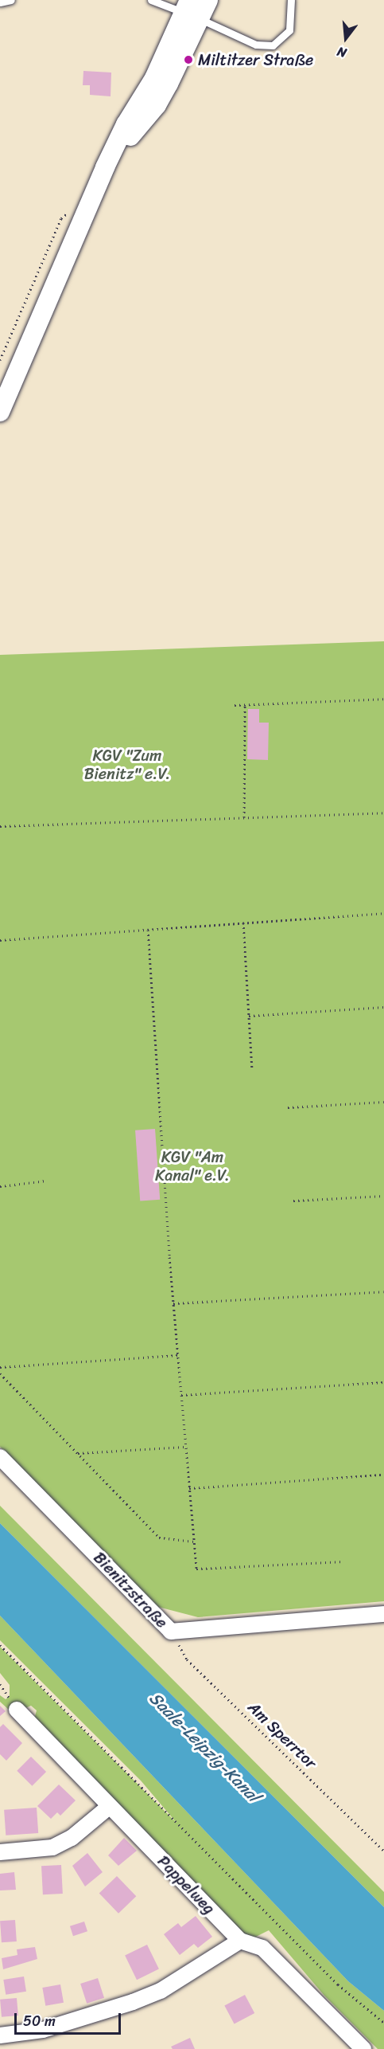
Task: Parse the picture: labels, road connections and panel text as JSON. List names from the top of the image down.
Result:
{
  "streets": {
    "street": ["Bienitzstraße", "Pappelweg"],
    "path": ["Am Sperrtor"]
  },
  "crossings": [
    ["Bienitzstraße", "Am Sperrtor"]
  ],
  "water": ["Saale-Leipzig-Kanal"],
  "parks": ["KGV \"Zum Bienitz\" e.V.", "KGV \"Am Kanal\" e.V."],
  "places": ["Miltitzer Straße"],
  "scale_bar": "50 m",
  "north": "bottom"
}
